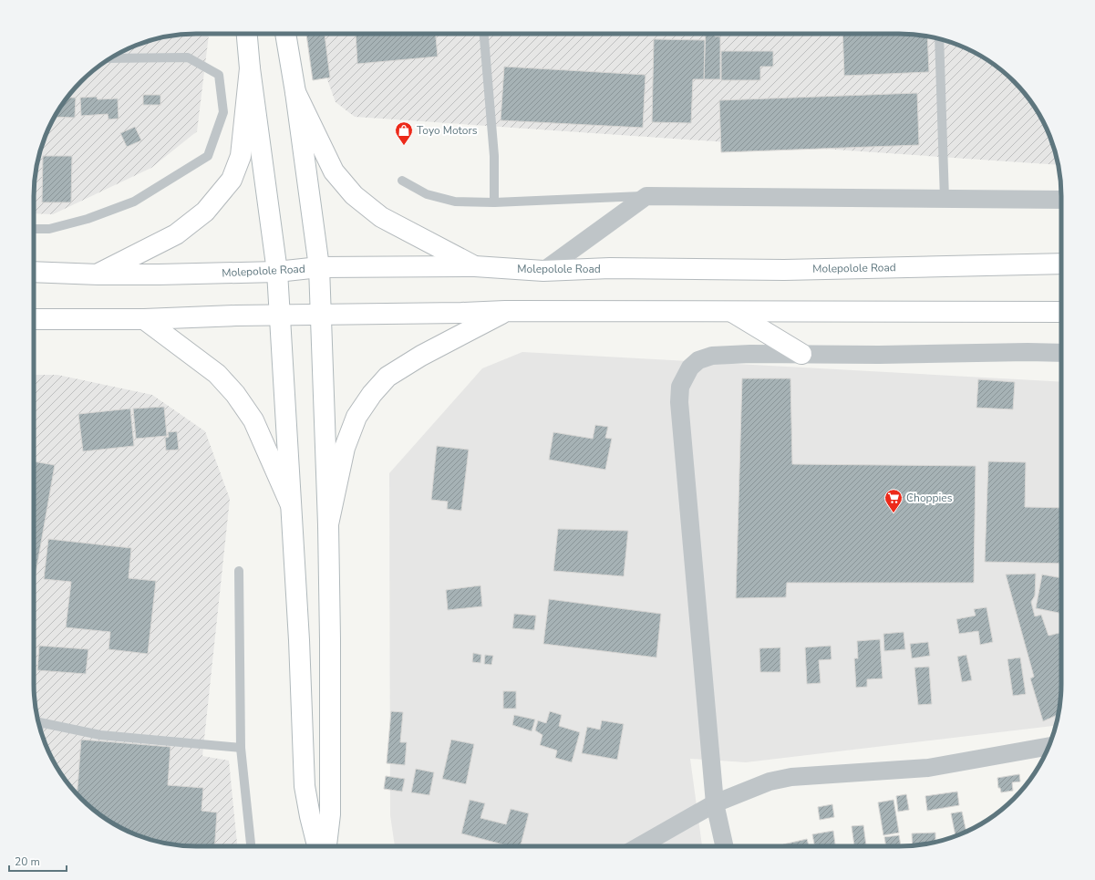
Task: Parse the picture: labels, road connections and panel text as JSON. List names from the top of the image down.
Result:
{
  "streets": {
    "main road": ["Molepolole Road"]
  },
  "places": {
    "shop": ["Toyo Motors"],
    "supermarket": ["Choppies"]
  },
  "scale_bar": "20 m"
}
